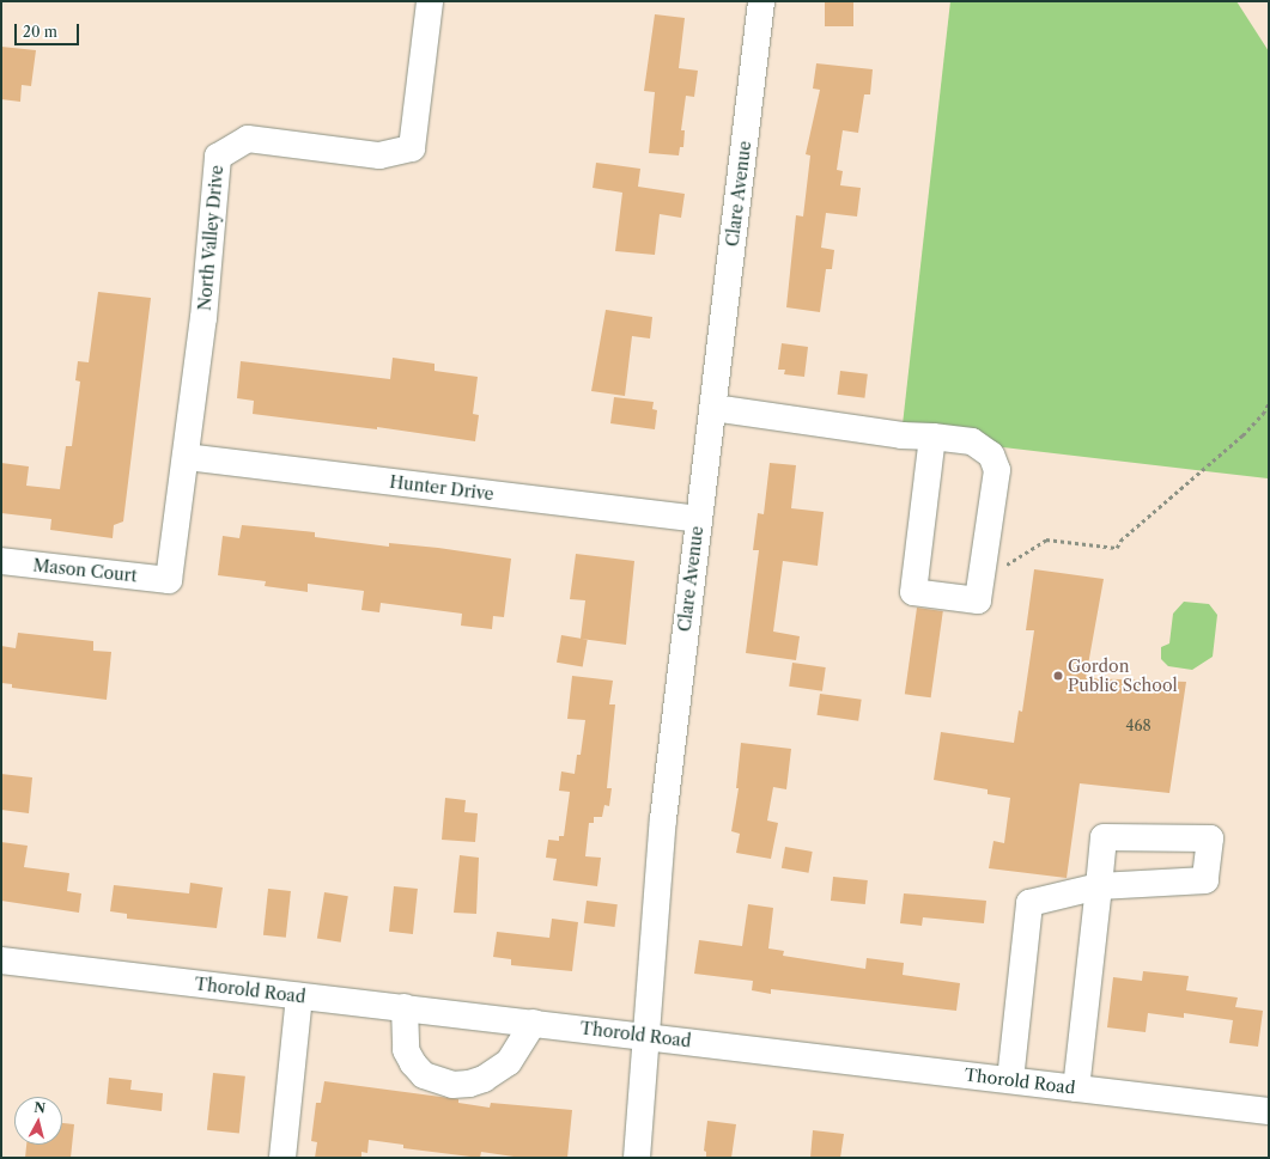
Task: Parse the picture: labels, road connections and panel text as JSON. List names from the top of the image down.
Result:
{
  "streets": {
    "street": [
      "Clare Avenue",
      "North Valley Drive",
      "Hunter Drive",
      "Mason Court",
      "Thorold Road"
    ]
  },
  "crossings": [
    ["Clare Avenue", "Hunter Drive"],
    ["Clare Avenue", "Thorold Road"],
    ["North Valley Drive", "Hunter Drive"],
    ["North Valley Drive", "Mason Court"]
  ],
  "places": ["Gordon Public School"],
  "house_numbers": ["468"],
  "scale_bar": "20 m",
  "north": "top"
}
